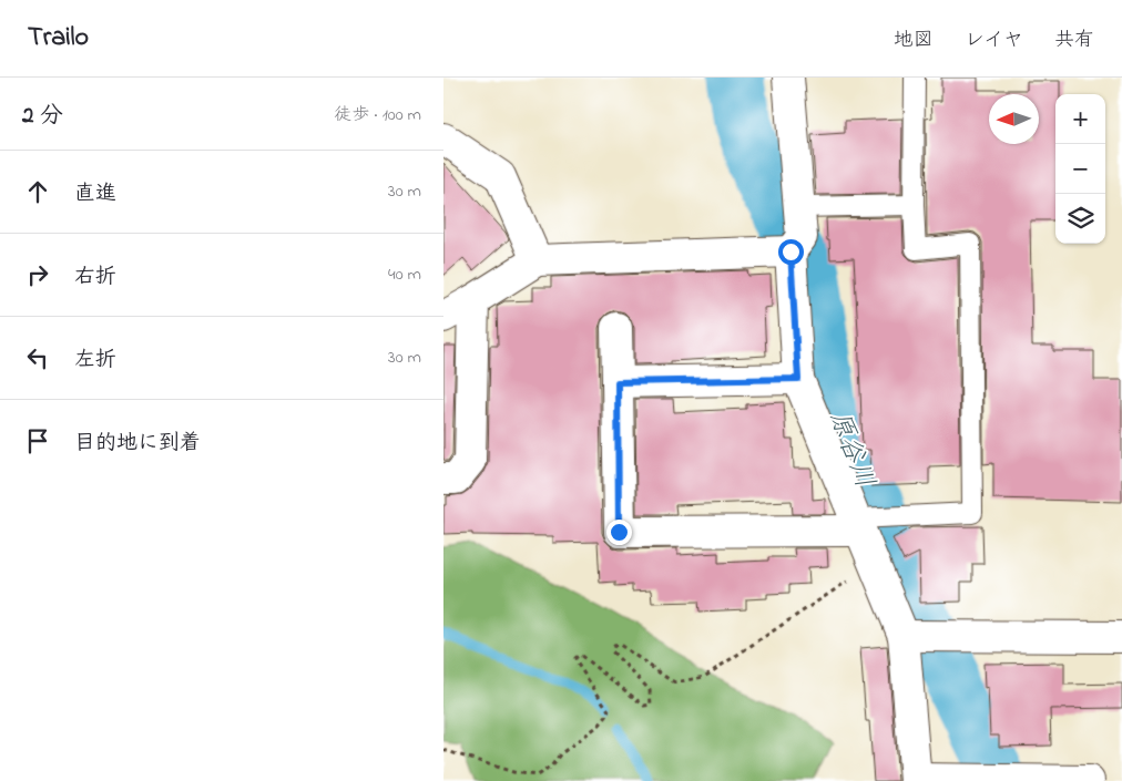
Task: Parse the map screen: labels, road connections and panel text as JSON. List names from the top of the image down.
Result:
{
  "water": ["原谷川"],
  "north": "left",
  "page": {
    "header": "Trailo",
    "nav": ["地図", "レイヤ", "共有"],
    "heading": ["2 分", "徒歩 · 100 m"],
    "map_buttons": ["+", "−"],
    "list": [
      ["直進", "30 m"],
      ["右折", "40 m"],
      ["左折", "30 m"],
      "目的地に到着"
    ]
  }
}
